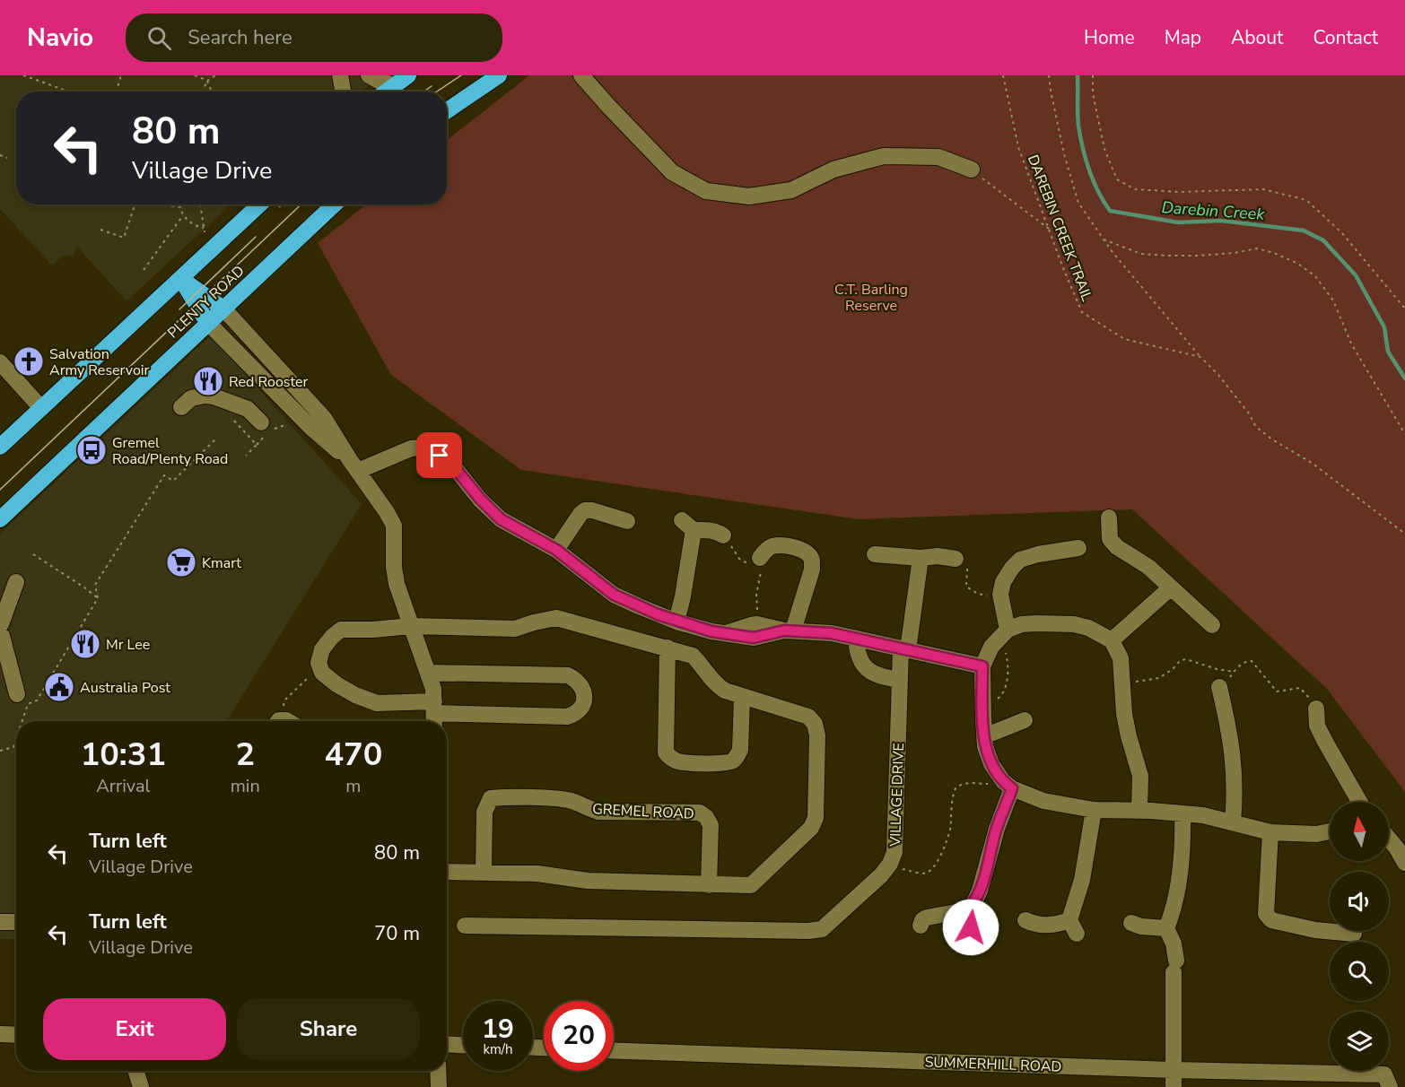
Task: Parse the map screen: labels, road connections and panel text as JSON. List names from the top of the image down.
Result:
{
  "streets": {
    "highway": ["PLENTY ROAD"],
    "street": ["VILLAGE DRIVE", "GREMEL ROAD", "SUMMERHILL ROAD"],
    "path": ["DAREBIN CREEK TRAIL"]
  },
  "water": ["Darebin Creek"],
  "parks": ["C.T. Barling Reserve"],
  "places": {
    "church": ["Salvation Army Reservoir"],
    "restaurant": ["Red Rooster", "Mr Lee"],
    "bus stop": ["Gremel Road/Plenty Road"],
    "supermarket": ["Kmart"],
    "public building": ["Australia Post"]
  },
  "north": "top",
  "page": {
    "header": "Navio",
    "search": "Search here",
    "nav": [
      "Home",
      "Map",
      "About",
      "Contact"
    ],
    "turn": ["80 m", "Village Drive"],
    "eta": [
      "10:31",
      "Arrival",
      "2",
      "min",
      "470",
      "m"
    ],
    "list": [
      {
        "name": "Turn left",
        "note": "Village Drive",
        "value": "80 m"
      },
      {
        "name": "Turn left",
        "note": "Village Drive",
        "value": "70 m"
      }
    ],
    "buttons": ["Exit", "Share"],
    "speed": "19 km/h",
    "limit": "20"
  }
}
